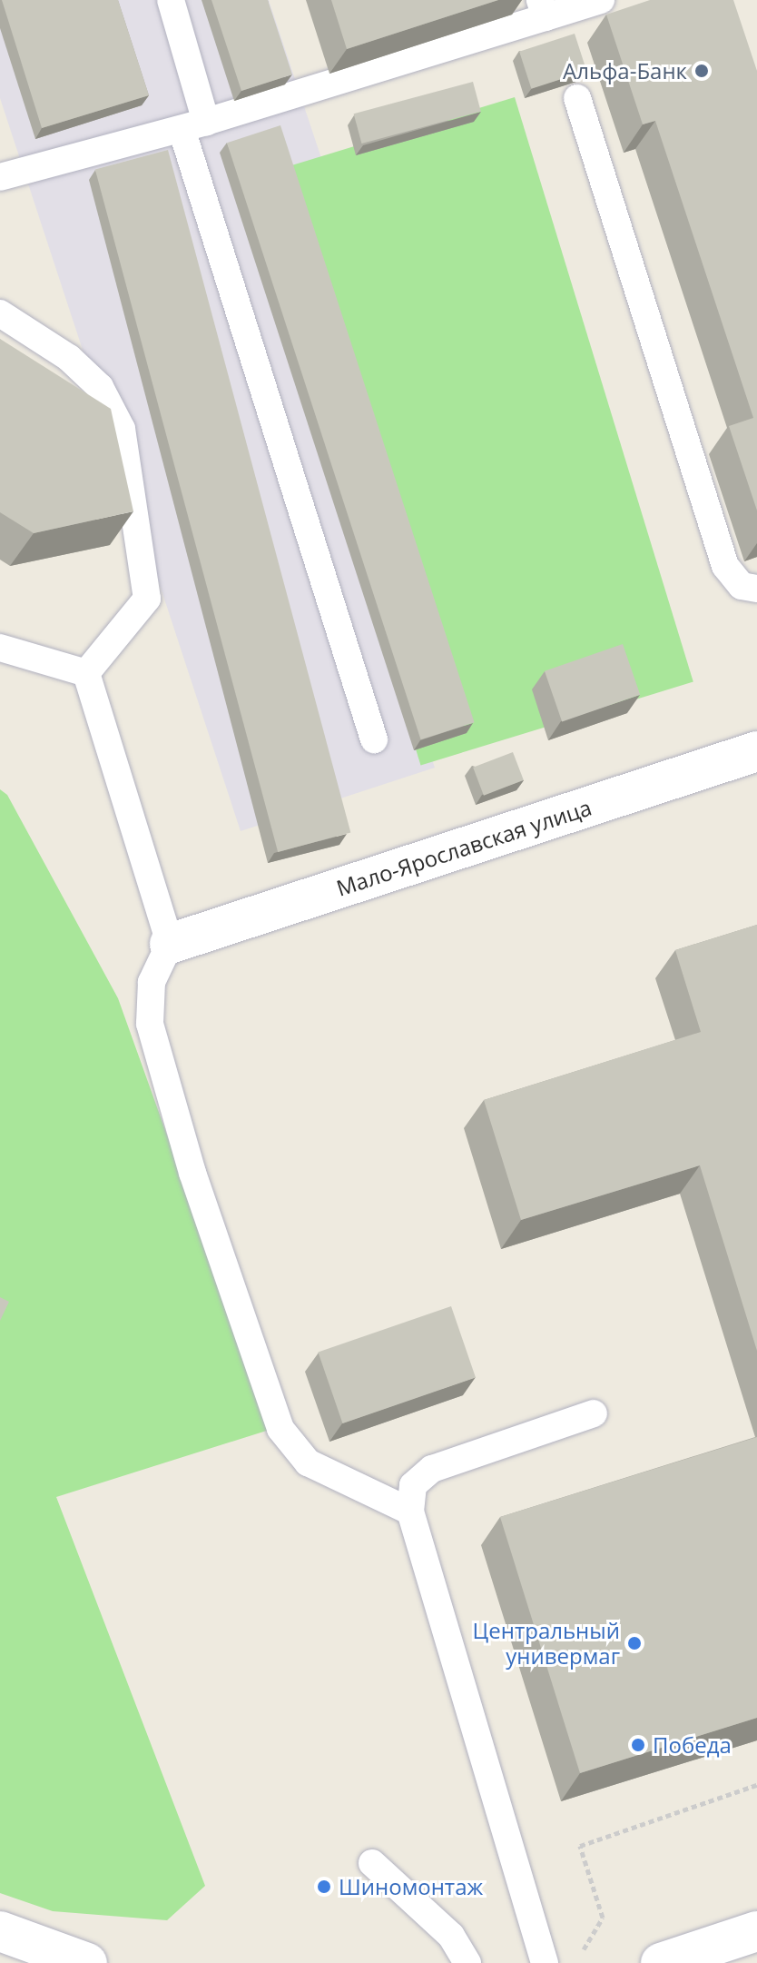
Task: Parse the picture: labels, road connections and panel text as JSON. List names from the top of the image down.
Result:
{
  "streets": {
    "street": ["Мало-Ярославская улица"]
  },
  "places": [
    "Альфа-Банк",
    "Центральный универмаг",
    "Победа",
    "Шиномонтаж"
  ]
}
